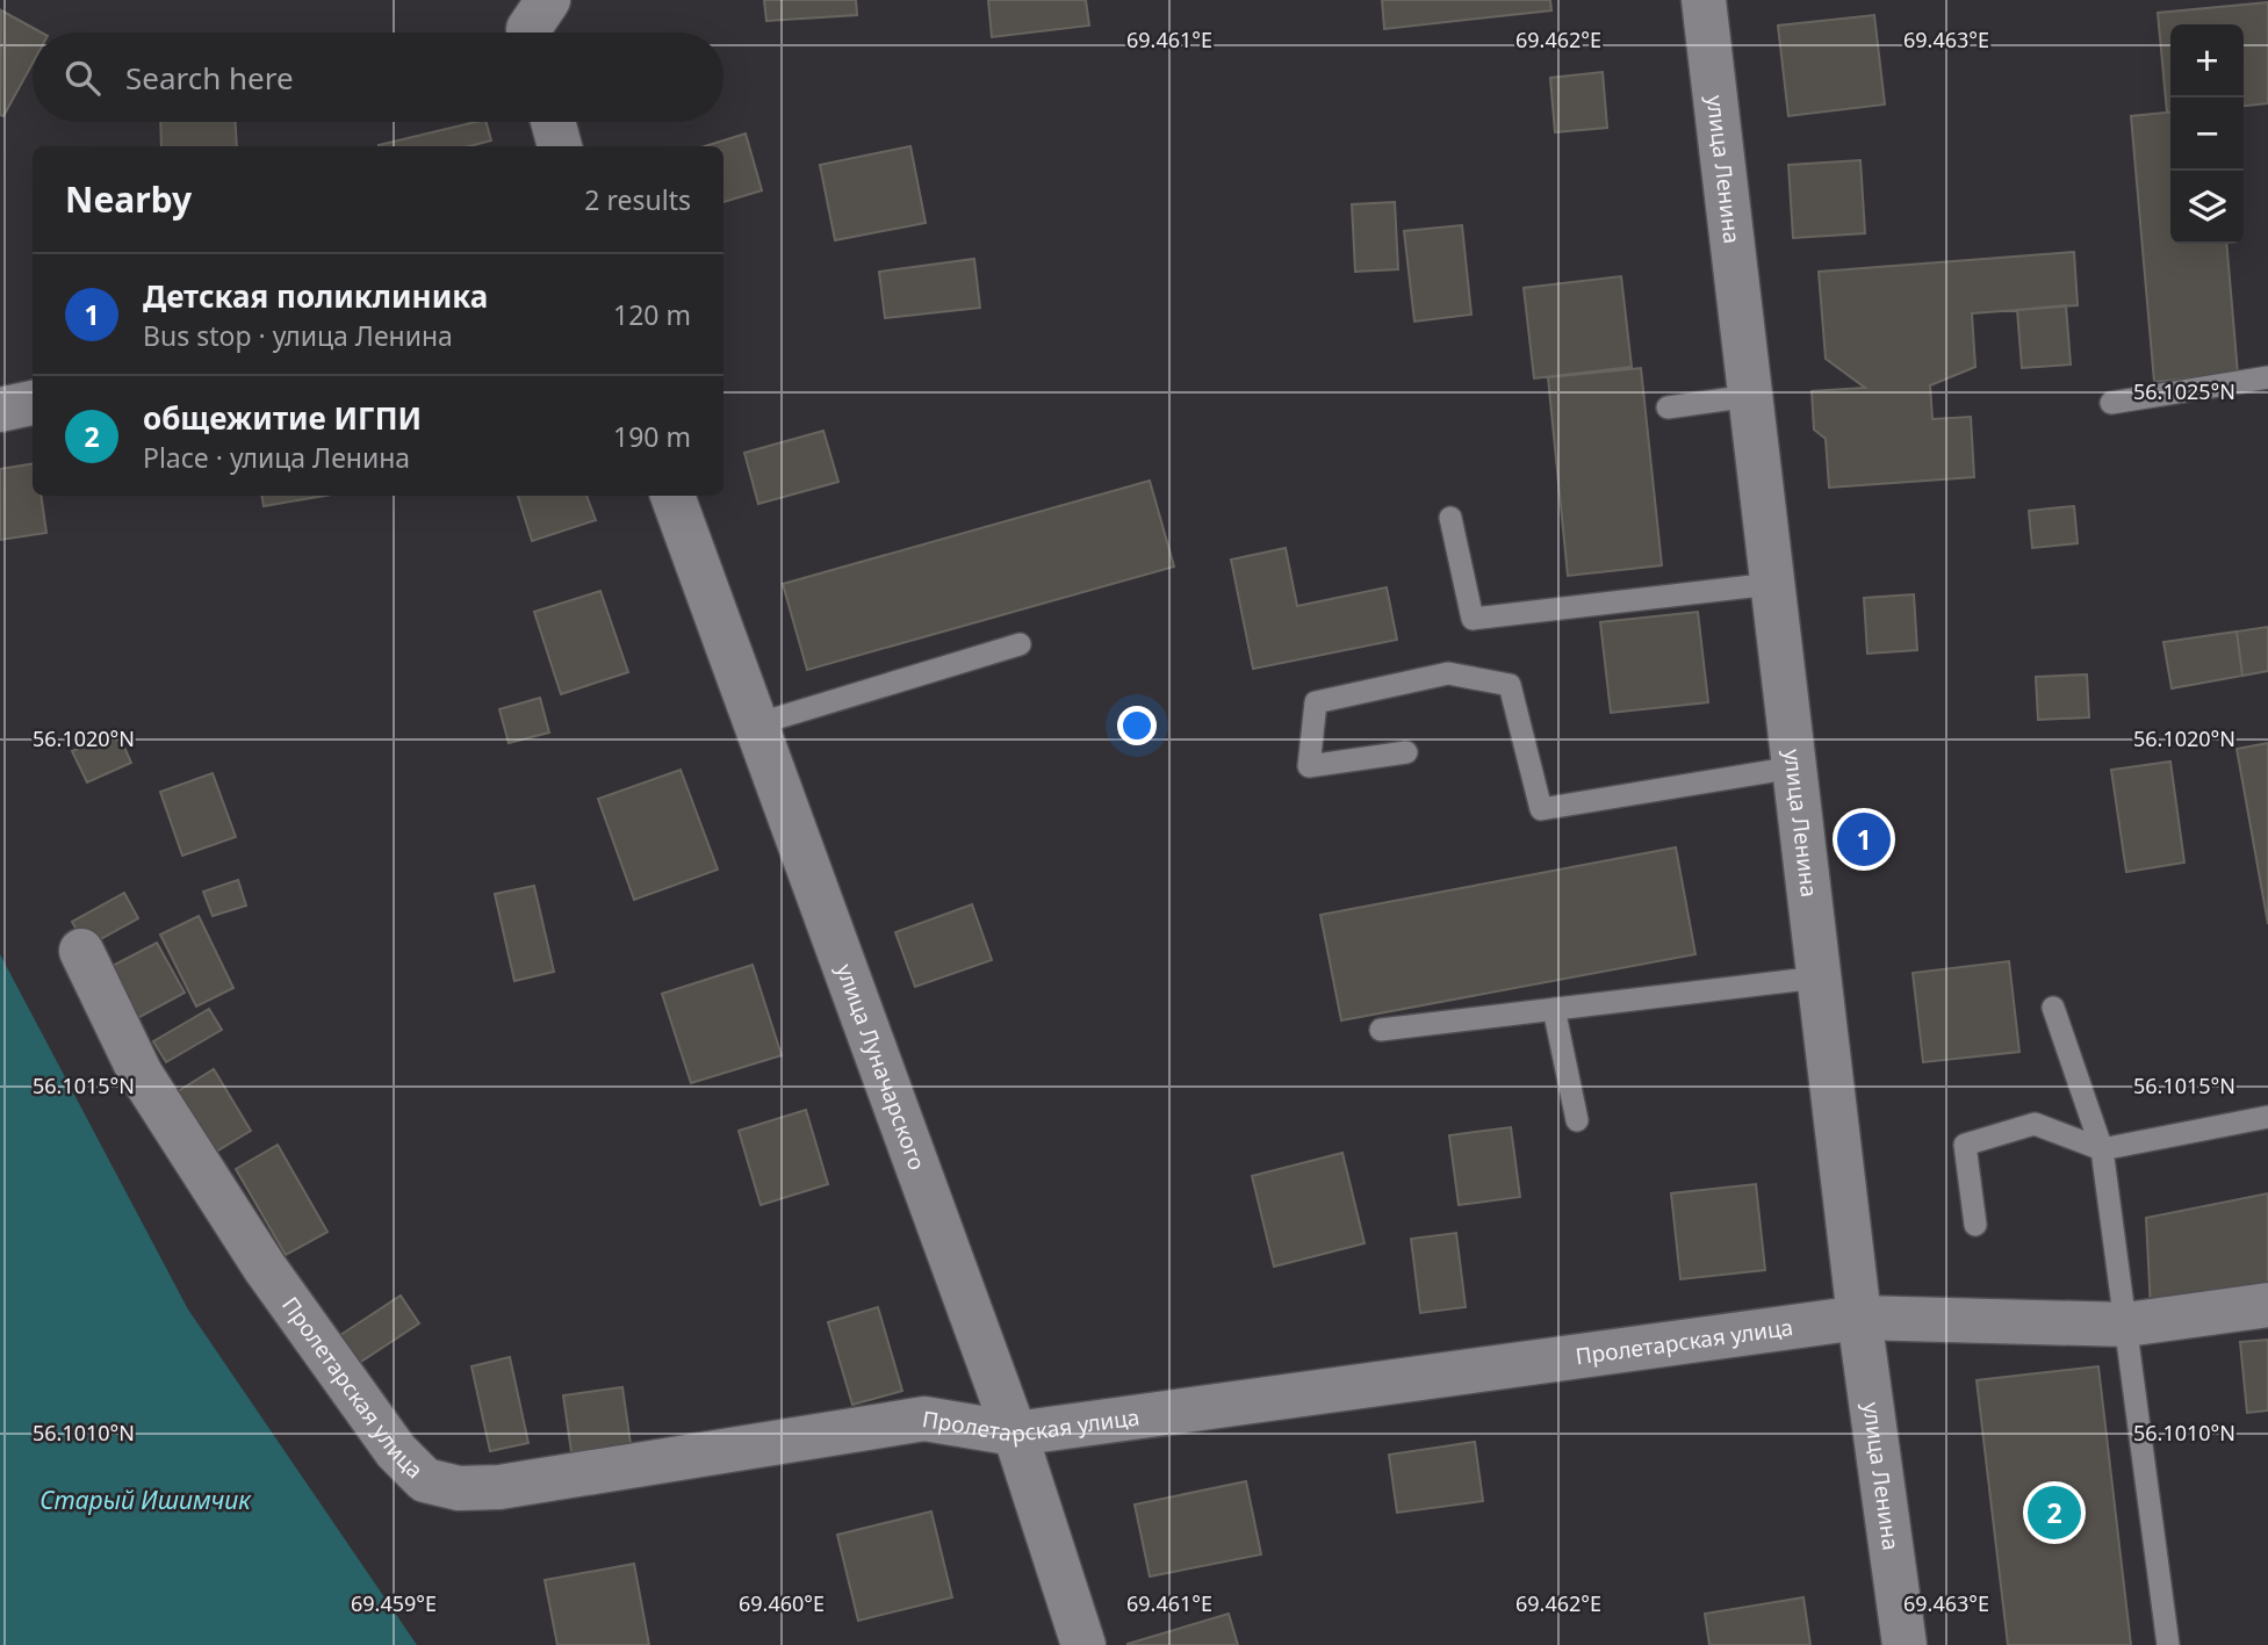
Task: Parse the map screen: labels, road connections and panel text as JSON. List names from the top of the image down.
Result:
{
  "streets": {
    "street": ["улица Ленина", "улица Луначарского", "Пролетарская улица"]
  },
  "crossings": [
    ["улица Ленина", "Пролетарская улица"],
    ["улица Луначарского", "Пролетарская улица"]
  ],
  "water": ["Старый Ишимчик"],
  "page": {
    "map_buttons": ["+", "−"],
    "search": "Search here",
    "heading": ["Nearby", "2 results"],
    "list": [
      {
        "mark": "1",
        "name": "Детская поликлиника",
        "note": "Bus stop · улица Ленина",
        "value": "120 m"
      },
      {
        "mark": "2",
        "name": "общежитие ИГПИ",
        "note": "Place · улица Ленина",
        "value": "190 m"
      }
    ],
    "pins": ["1", "2"]
  },
  "coordinates": [
    "69.461°E",
    "69.462°E",
    "69.463°E",
    "56.1025°N",
    "56.1020°N",
    "56.1015°N",
    "56.1010°N",
    "69.459°E",
    "69.460°E"
  ]
}
